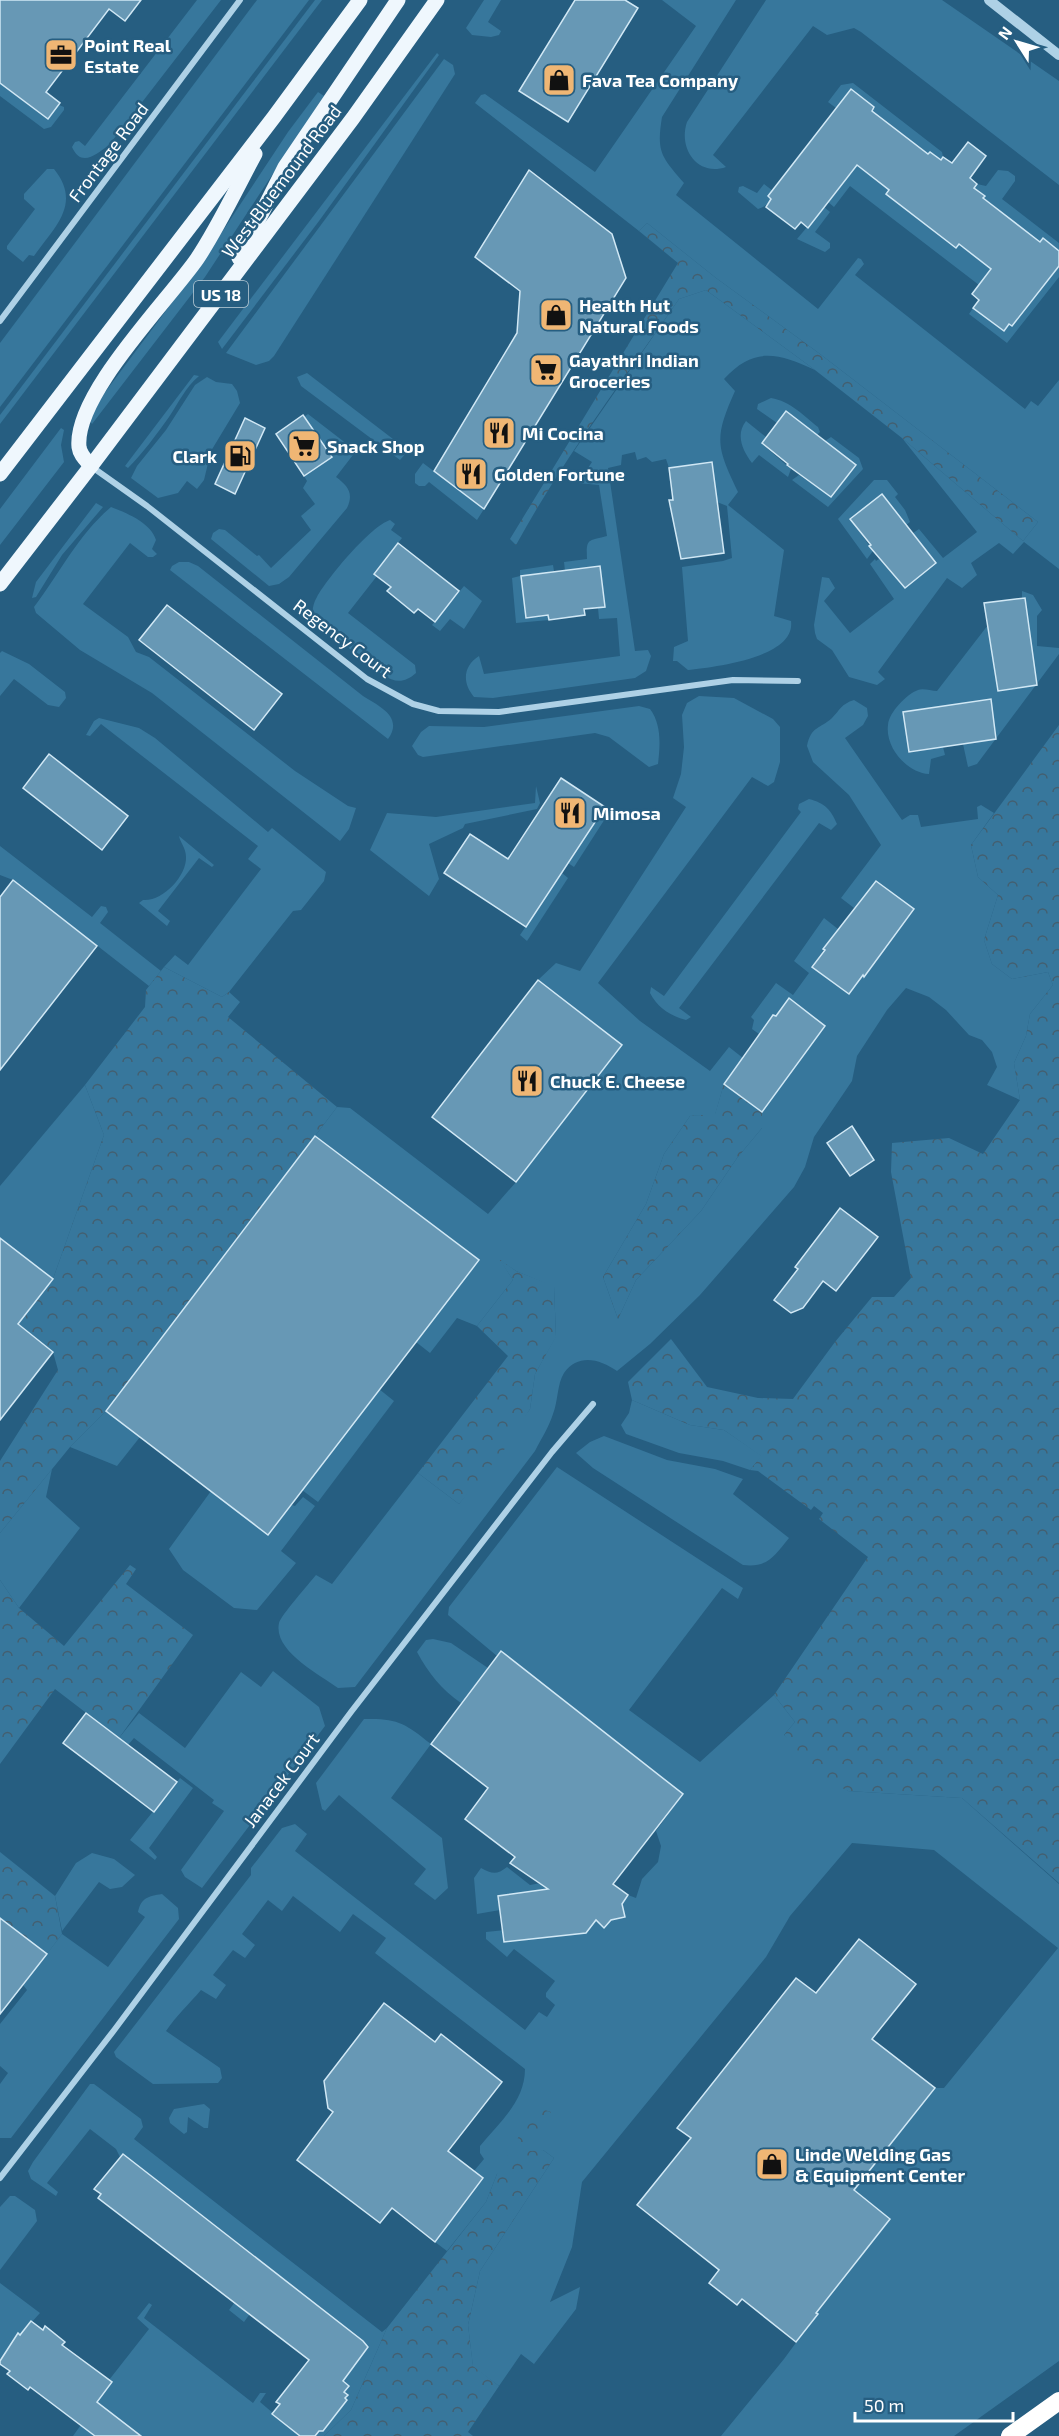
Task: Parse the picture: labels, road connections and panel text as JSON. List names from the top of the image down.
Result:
{
  "streets": {
    "main road": ["West Bluemound Road", "US 18"],
    "street": ["Frontage Road", "Regency Court", "Janacek Court"]
  },
  "crossings": [
    ["West Bluemound Road", "Regency Court"]
  ],
  "places": {
    "office": ["Point Real Estate"],
    "shop": ["Fava Tea Company", "Health Hut Natural Foods", "Linde Welding Gas & Equipment Center"],
    "supermarket": ["Gayathri Indian Groceries", "Snack Shop"],
    "restaurant": [
      "Mi Cocina",
      "Golden Fortune",
      "Mimosa",
      "Chuck E. Cheese"
    ],
    "fuel station": ["Clark"]
  },
  "scale_bar": "50 m",
  "north": "top left"
}
